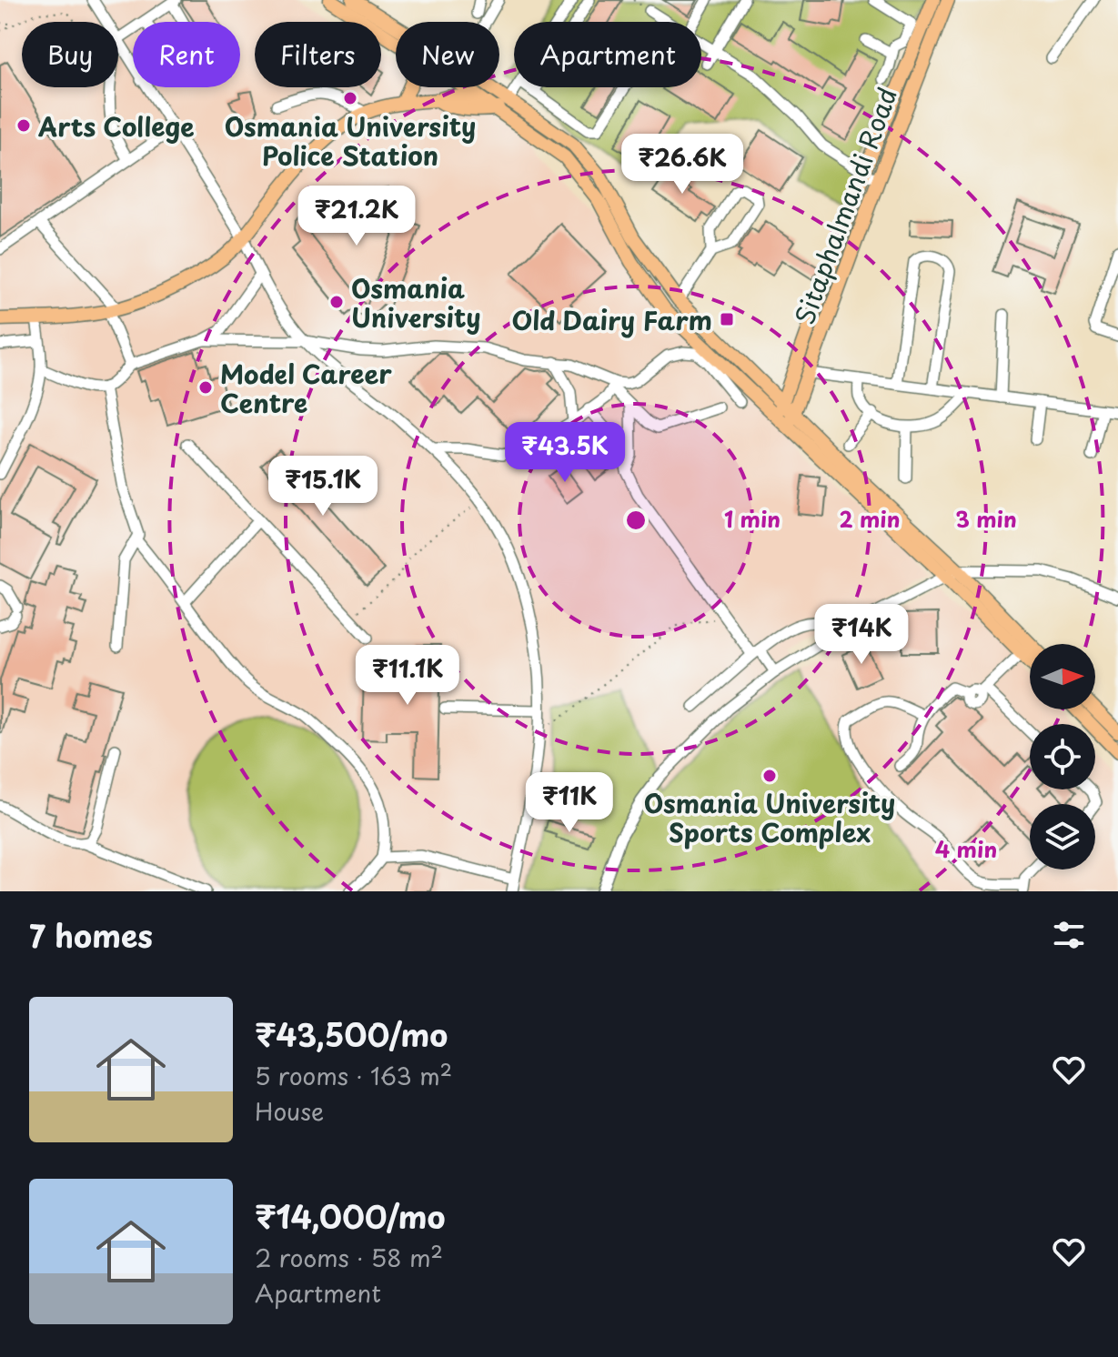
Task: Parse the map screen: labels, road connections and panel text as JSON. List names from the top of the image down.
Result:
{
  "streets": {
    "main road": ["Sitaphalmandi Road"]
  },
  "places": {
    "other": [
      "Osmania University Police Station",
      "Arts College",
      "Osmania University",
      "Model Career Centre",
      "Osmania University Sports Complex"
    ],
    "transit": ["Old Dairy Farm"]
  },
  "north": "right",
  "page": {
    "chip": [
      "Buy",
      "Rent",
      "Filters",
      "New",
      "Apartment"
    ],
    "price": [
      "₹26.6K",
      "₹21.2K",
      "₹43.5K",
      "₹15.1K",
      "₹14K",
      "₹11.1K",
      "₹11K"
    ],
    "heading": "7 homes",
    "list": [
      {
        "name": "₹43,500/mo",
        "note": "5 rooms · 163 m² · House"
      },
      {
        "name": "₹14,000/mo",
        "note": "2 rooms · 58 m² · Apartment"
      }
    ]
  },
  "rings": [
    "1 min",
    "2 min",
    "3 min",
    "4 min"
  ]
}
